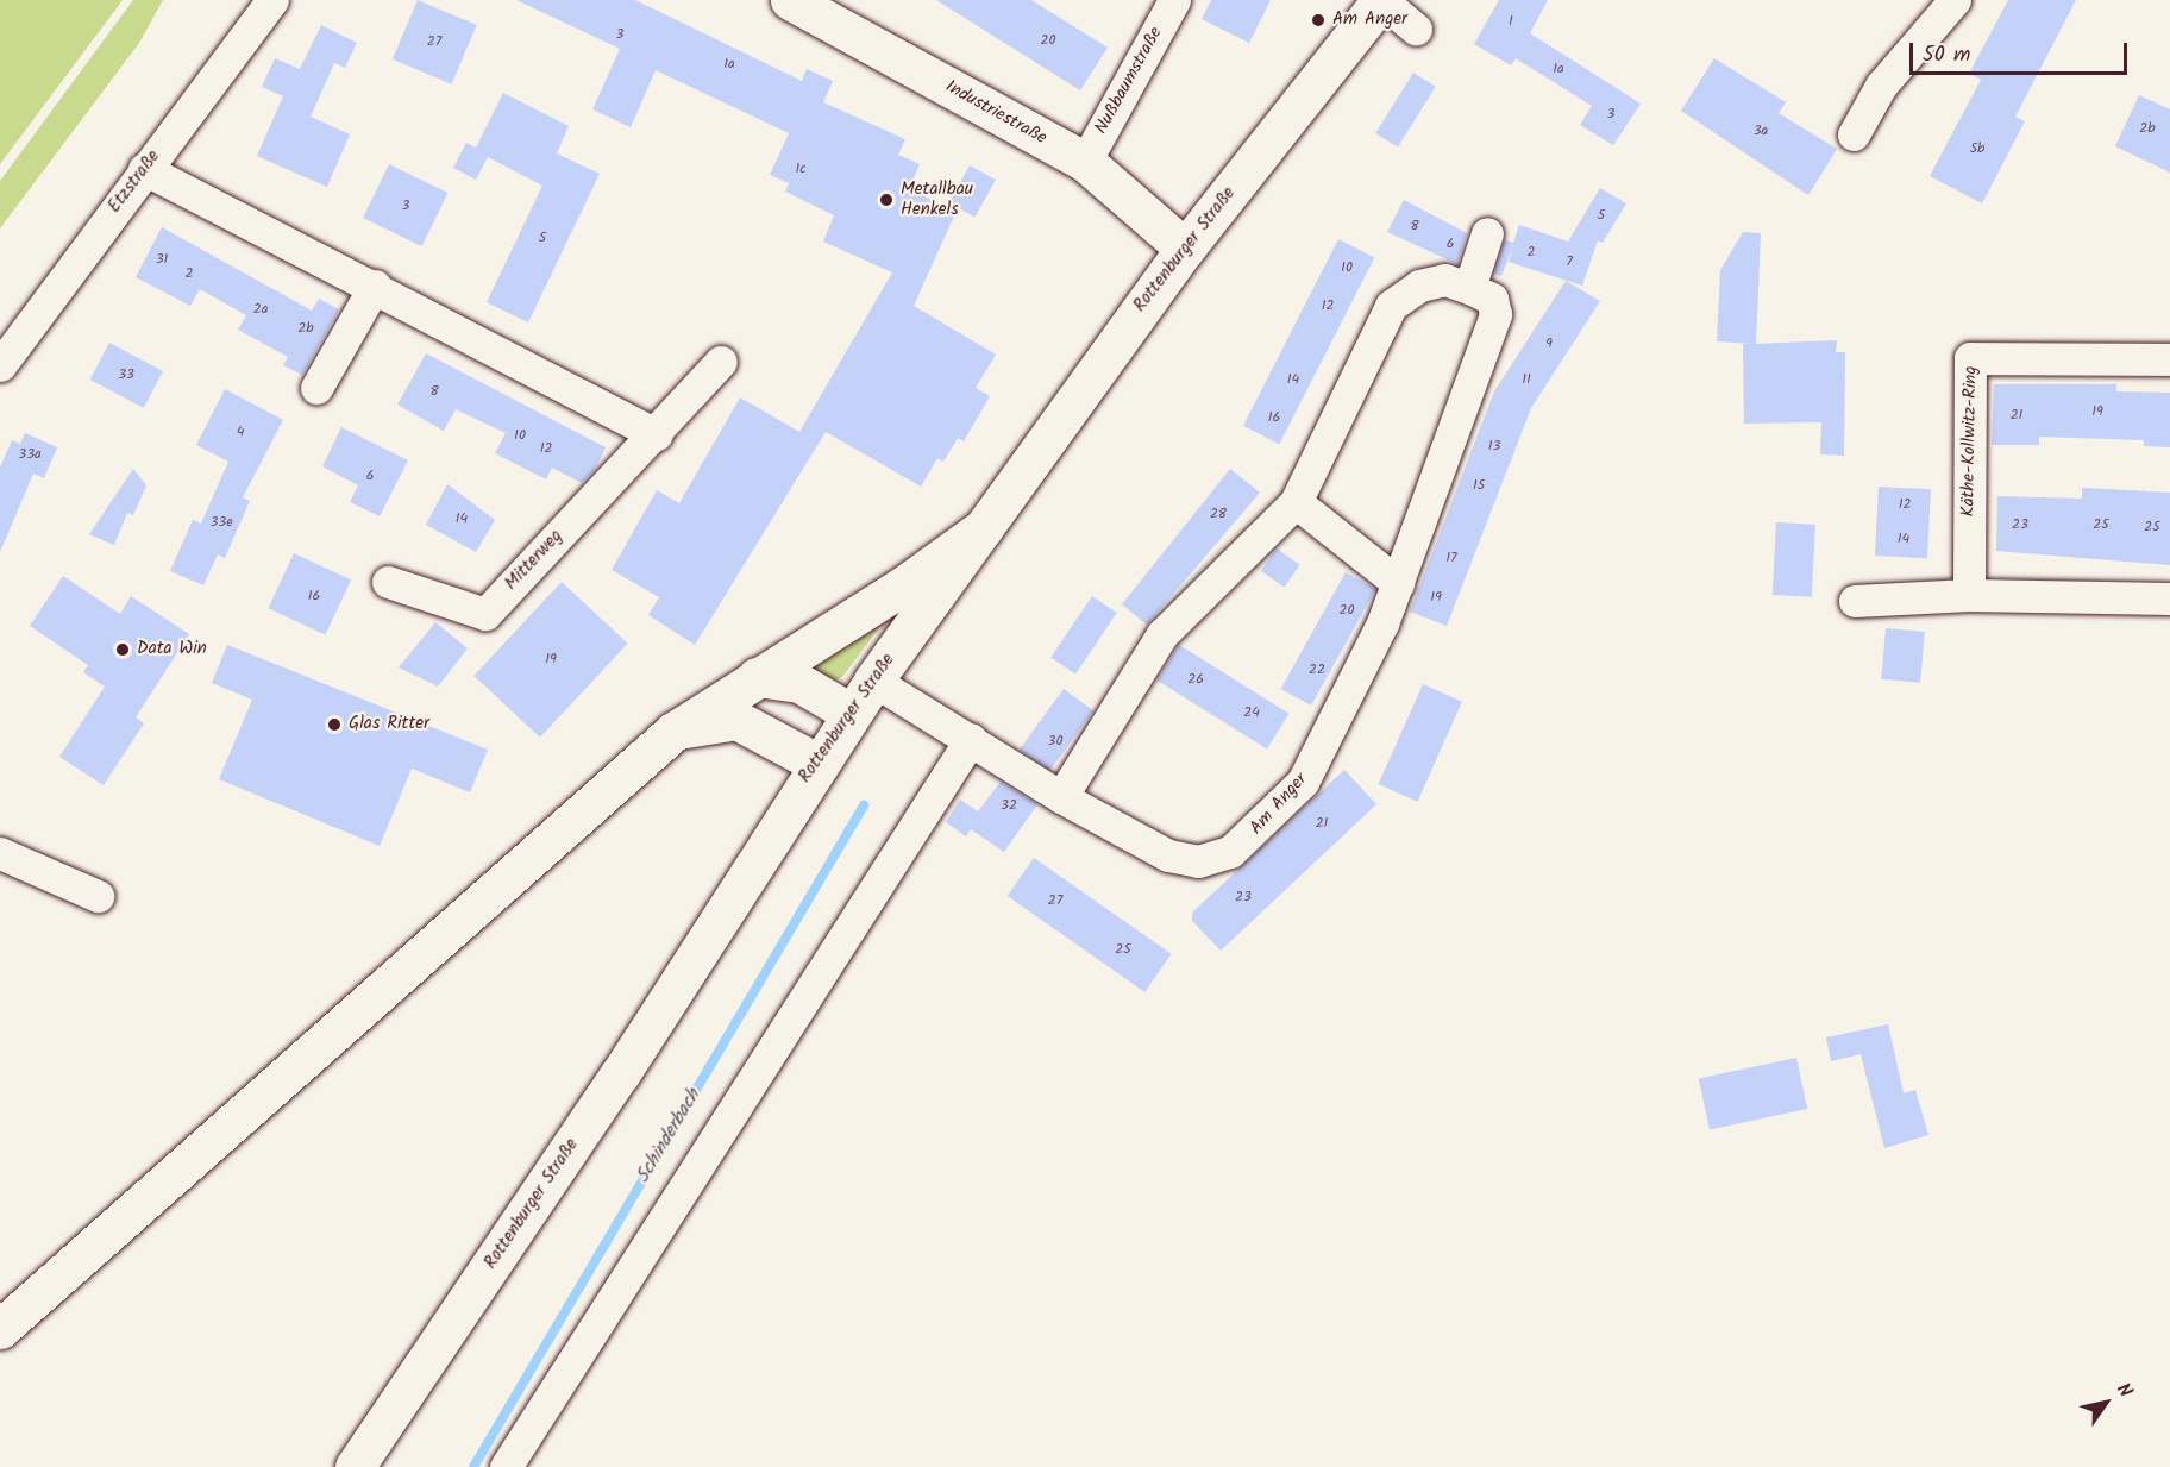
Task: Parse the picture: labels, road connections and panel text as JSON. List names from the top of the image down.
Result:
{
  "streets": {
    "main road": ["Industriestraße", "Rottenburger Straße"],
    "street": [
      "Nußbaumstraße",
      "Etzstraße",
      "Käthe-Kollwitz-Ring",
      "Mitterweg",
      "Am Anger"
    ]
  },
  "crossings": [
    ["Nußbaumstraße", "Industriestraße"],
    ["Industriestraße", "Rottenburger Straße"],
    ["Rottenburger Straße", "Am Anger"]
  ],
  "water": ["Schinderbach"],
  "places": [
    "Am Anger",
    "Metallbau Henkels",
    "Data Win",
    "Glas Ritter"
  ],
  "house_numbers": [
    "1",
    "3",
    "20",
    "27",
    "1a",
    "1a",
    "3",
    "2b",
    "3a",
    "5b",
    "1c",
    "3",
    "5",
    "8",
    "5",
    "6",
    "2",
    "31",
    "7",
    "10",
    "2",
    "12",
    "2a",
    "2b",
    "9",
    "33",
    "14",
    "11",
    "8",
    "19",
    "21",
    "16",
    "4",
    "10",
    "13",
    "12",
    "33a",
    "6",
    "15",
    "12",
    "28",
    "14",
    "33e",
    "23",
    "25",
    "25",
    "14",
    "17",
    "16",
    "19",
    "20",
    "19",
    "22",
    "26",
    "24",
    "30",
    "32",
    "21",
    "23",
    "27",
    "25"
  ],
  "scale_bar": "50 m",
  "north": "top right"
}
